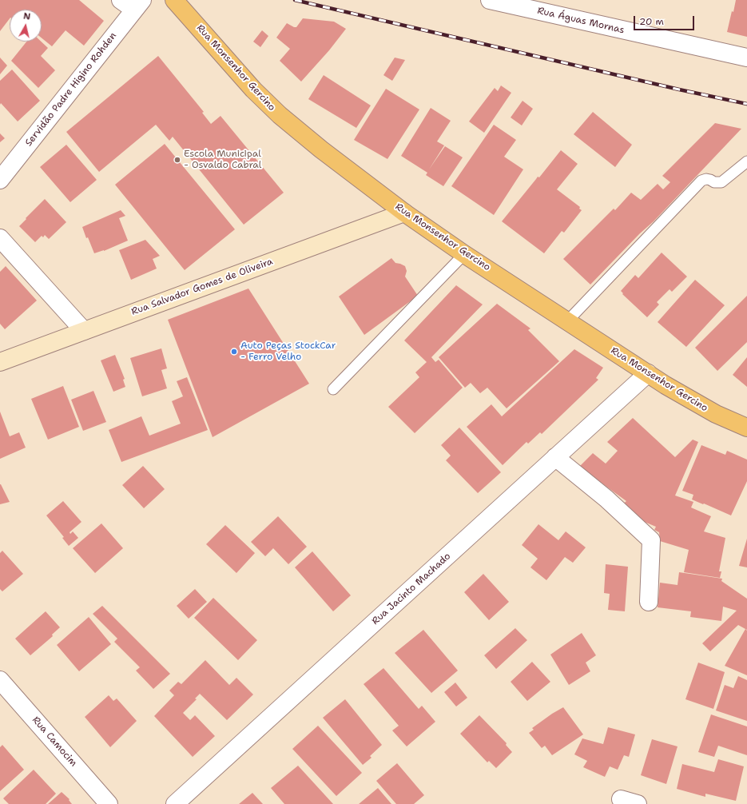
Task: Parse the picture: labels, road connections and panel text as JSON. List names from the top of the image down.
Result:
{
  "streets": {
    "main road": ["Rua Monsenhor Gercino"],
    "street": [
      "Rua Águas Mornas",
      "Servidão Padre Higino Rohden",
      "Rua Salvador Gomes de Oliveira",
      "Rua Jacinto Machado",
      "Rua Camocim"
    ]
  },
  "crossings": [
    ["Rua Monsenhor Gercino", "Rua Salvador Gomes de Oliveira"],
    ["Rua Monsenhor Gercino", "Rua Jacinto Machado"]
  ],
  "places": ["Escola Municipal - Osvaldo Cabral", "Auto Peças StockCar - Ferro Velho"],
  "scale_bar": "20 m",
  "north": "top"
}
